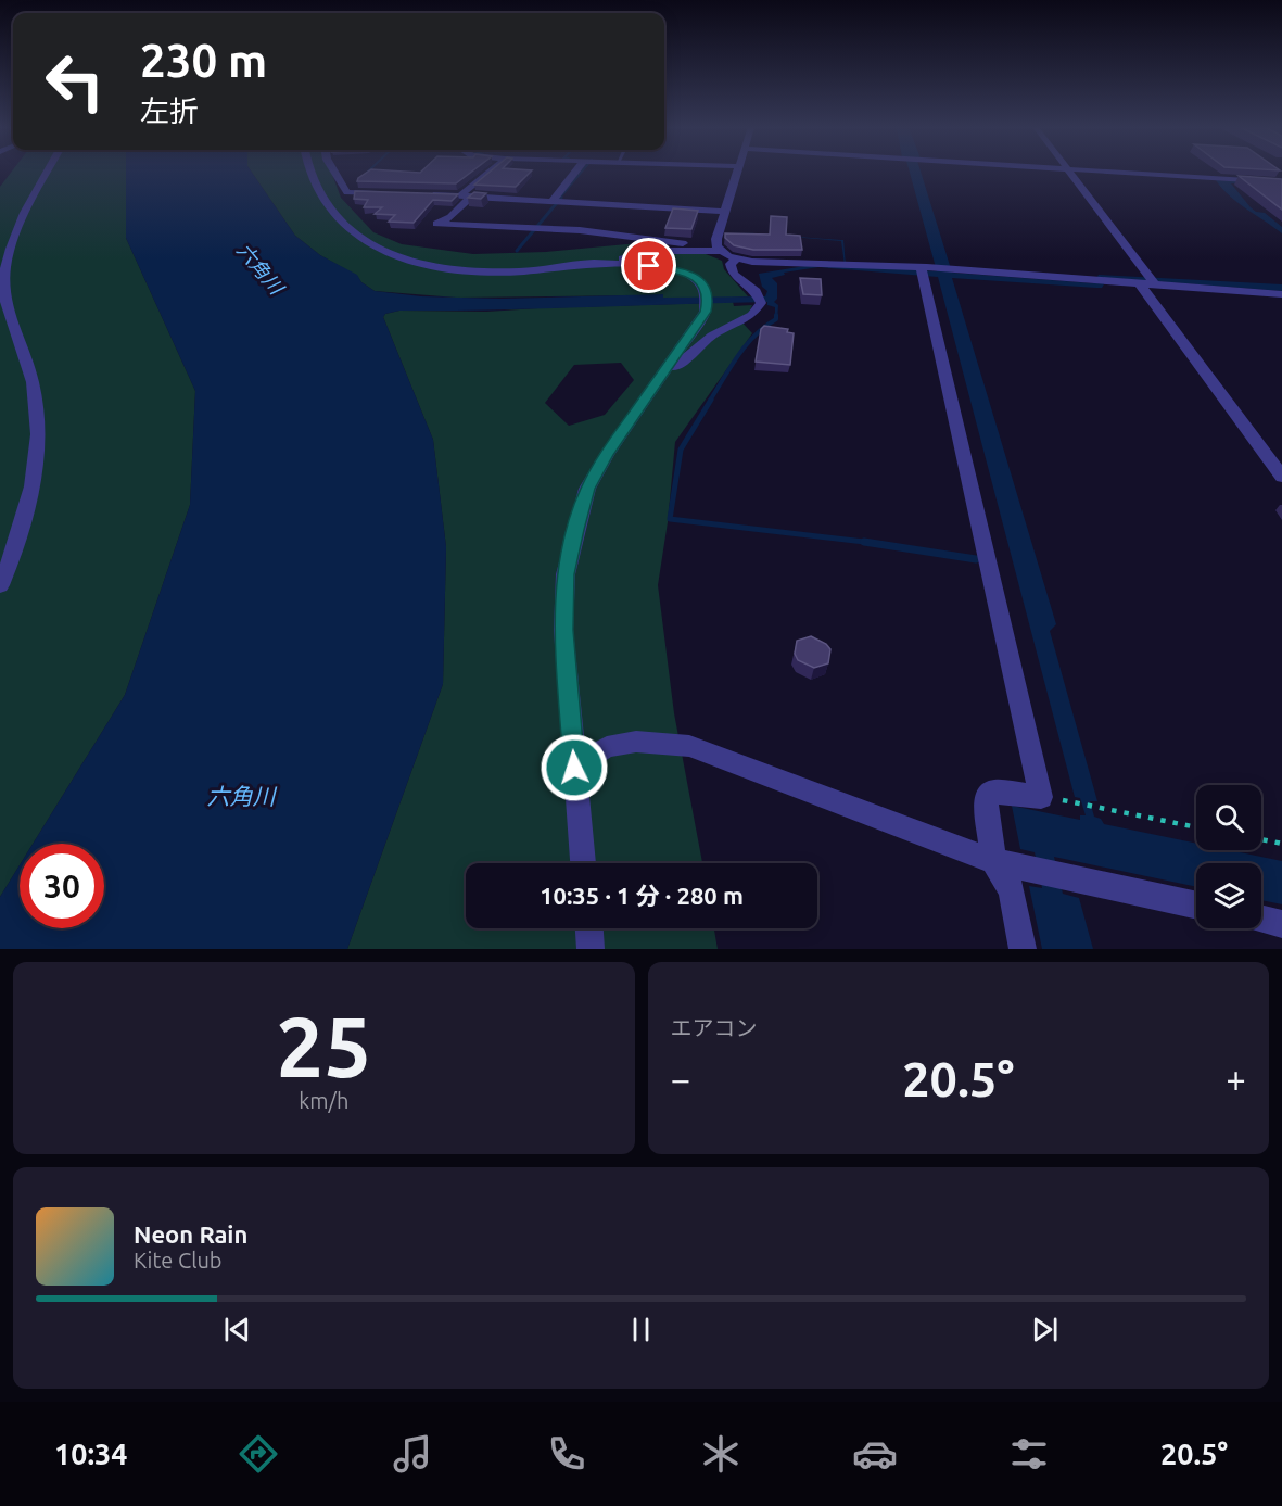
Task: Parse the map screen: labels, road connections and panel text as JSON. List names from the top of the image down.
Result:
{
  "water": ["六角川"],
  "page": {
    "turn": ["230 m", "左折"],
    "limit": "30",
    "trip": "10:35 · 1 分 · 280 m",
    "tile": [
      ["25", "km/h"],
      "エアコン"
    ],
    "heat": ["−", "20.5°", "+"],
    "song": ["Neon Rain", "Kite Club"],
    "tabs": ["10:34", "20.5°"]
  }
}
